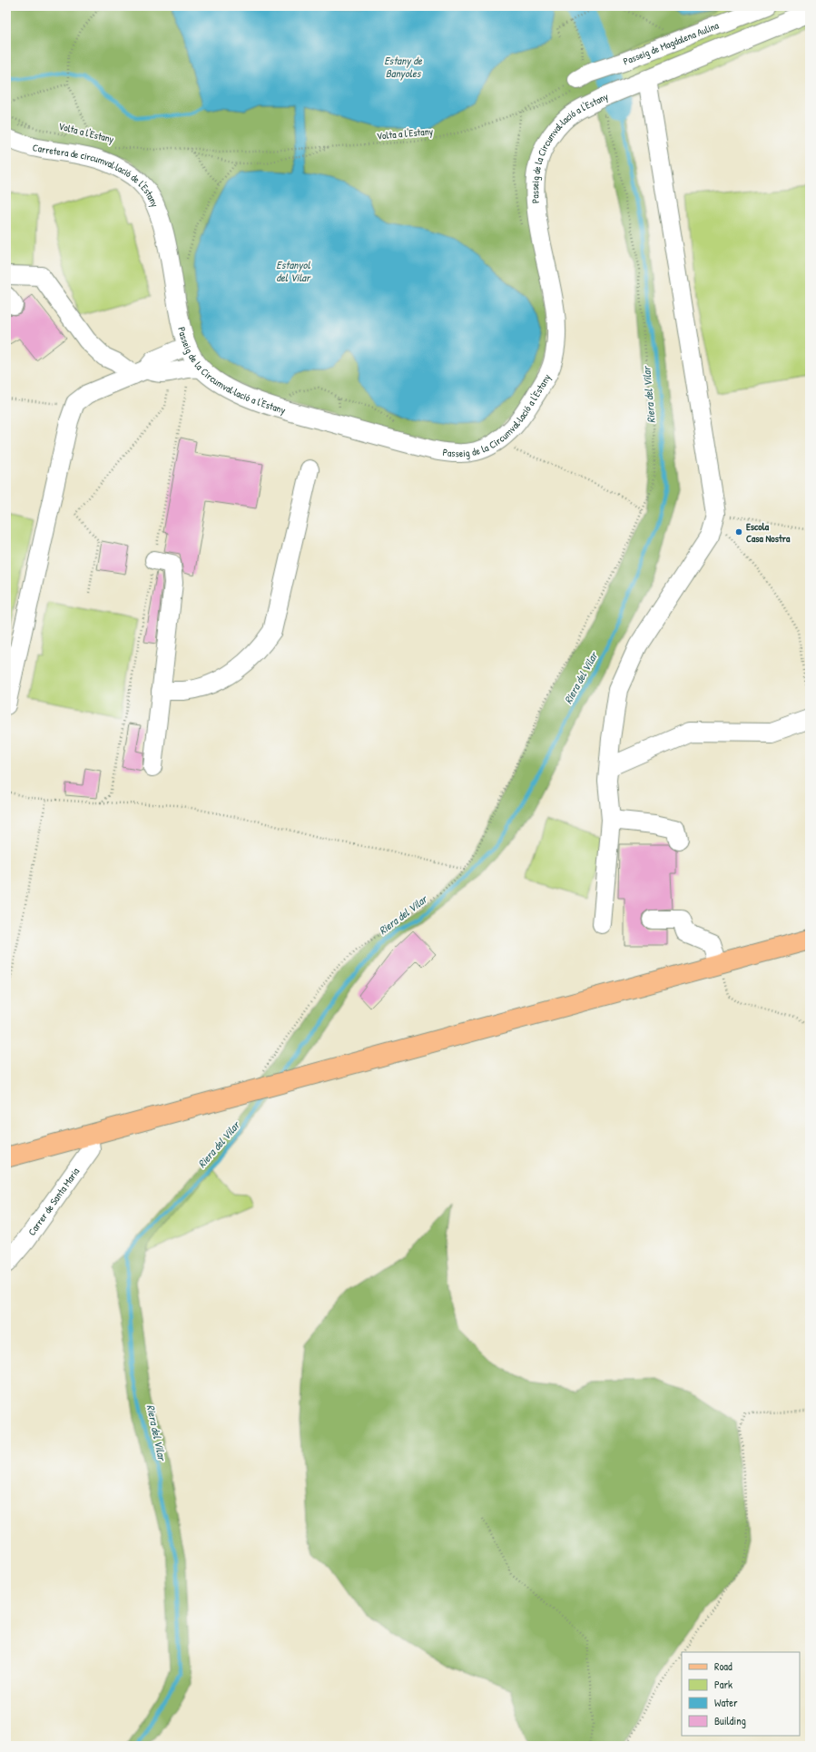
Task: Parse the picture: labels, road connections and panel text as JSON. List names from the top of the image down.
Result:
{
  "streets": {
    "street": [
      "Passeig de Magdalena Aulina",
      "Passeig de la Circumval·lació a l'Estany",
      "Carretera de circumval·lació de l'Estany",
      "Carrer de Santa Maria"
    ],
    "path": ["Volta a l'Estany"]
  },
  "crossings": [
    ["Passeig de Magdalena Aulina", "Volta a l'Estany"],
    ["Passeig de la Circumval·lació a l'Estany", "Carretera de circumval·lació de l'Estany"]
  ],
  "water": ["Estany de Banyoles", "Estanyol del Vilar", "Riera del Vilar"],
  "places": ["Escola Casa Nostra"],
  "legend": [
    "Road",
    "Park",
    "Water",
    "Building"
  ]
}
